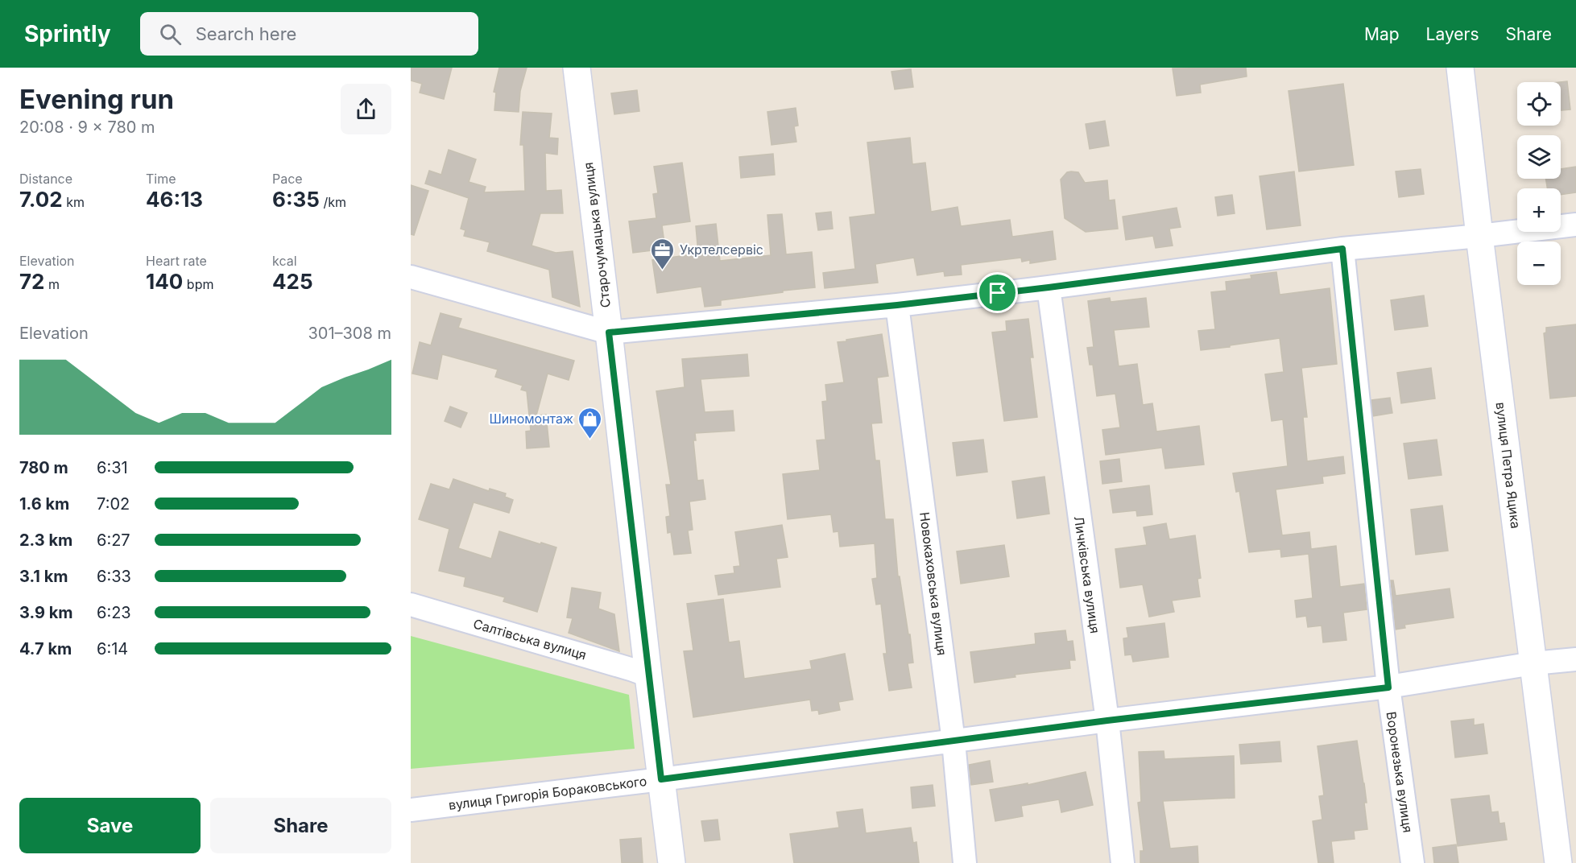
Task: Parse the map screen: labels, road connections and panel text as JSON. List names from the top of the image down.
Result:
{
  "streets": {
    "street": [
      "Старочумацька вулиця",
      "вулиця Петра Яцика",
      "Личківська вулиця",
      "Новокаховська вулиця",
      "Салтівська вулиця",
      "Воронезька вулиця",
      "вулиця Григорія Бораковського"
    ]
  },
  "crossings": [
    ["Старочумацька вулиця", "Салтівська вулиця"],
    ["Старочумацька вулиця", "вулиця Григорія Бораковського"],
    ["вулиця Петра Яцика", "вулиця Григорія Бораковського"],
    ["Личківська вулиця", "вулиця Григорія Бораковського"],
    ["Новокаховська вулиця", "вулиця Григорія Бораковського"],
    ["Воронезька вулиця", "вулиця Григорія Бораковського"]
  ],
  "places": {
    "office": ["Укртелсервіс"],
    "shop": ["Шиномонтаж"]
  },
  "page": {
    "header": "Sprintly",
    "search": "Search here",
    "nav": ["Map", "Layers", "Share"],
    "heading": ["Evening run", "20:08 · 9 × 780 m"],
    "map_buttons": ["+", "−"],
    "stats": [
      ["Distance", "7.02 km"],
      ["Time", "46:13"],
      ["Pace", "6:35 /km"],
      ["Elevation", "72 m"],
      ["Heart rate", "140 bpm"],
      ["kcal", "425"]
    ],
    "chart": ["Elevation", "301–308 m"],
    "list": [
      {
        "name": "780 m",
        "note": "6:31"
      },
      {
        "name": "1.6 km",
        "note": "7:02"
      },
      {
        "name": "2.3 km",
        "note": "6:27"
      },
      {
        "name": "3.1 km",
        "note": "6:33"
      },
      {
        "name": "3.9 km",
        "note": "6:23"
      },
      {
        "name": "4.7 km",
        "note": "6:14"
      }
    ],
    "buttons": ["Save", "Share"]
  }
}
